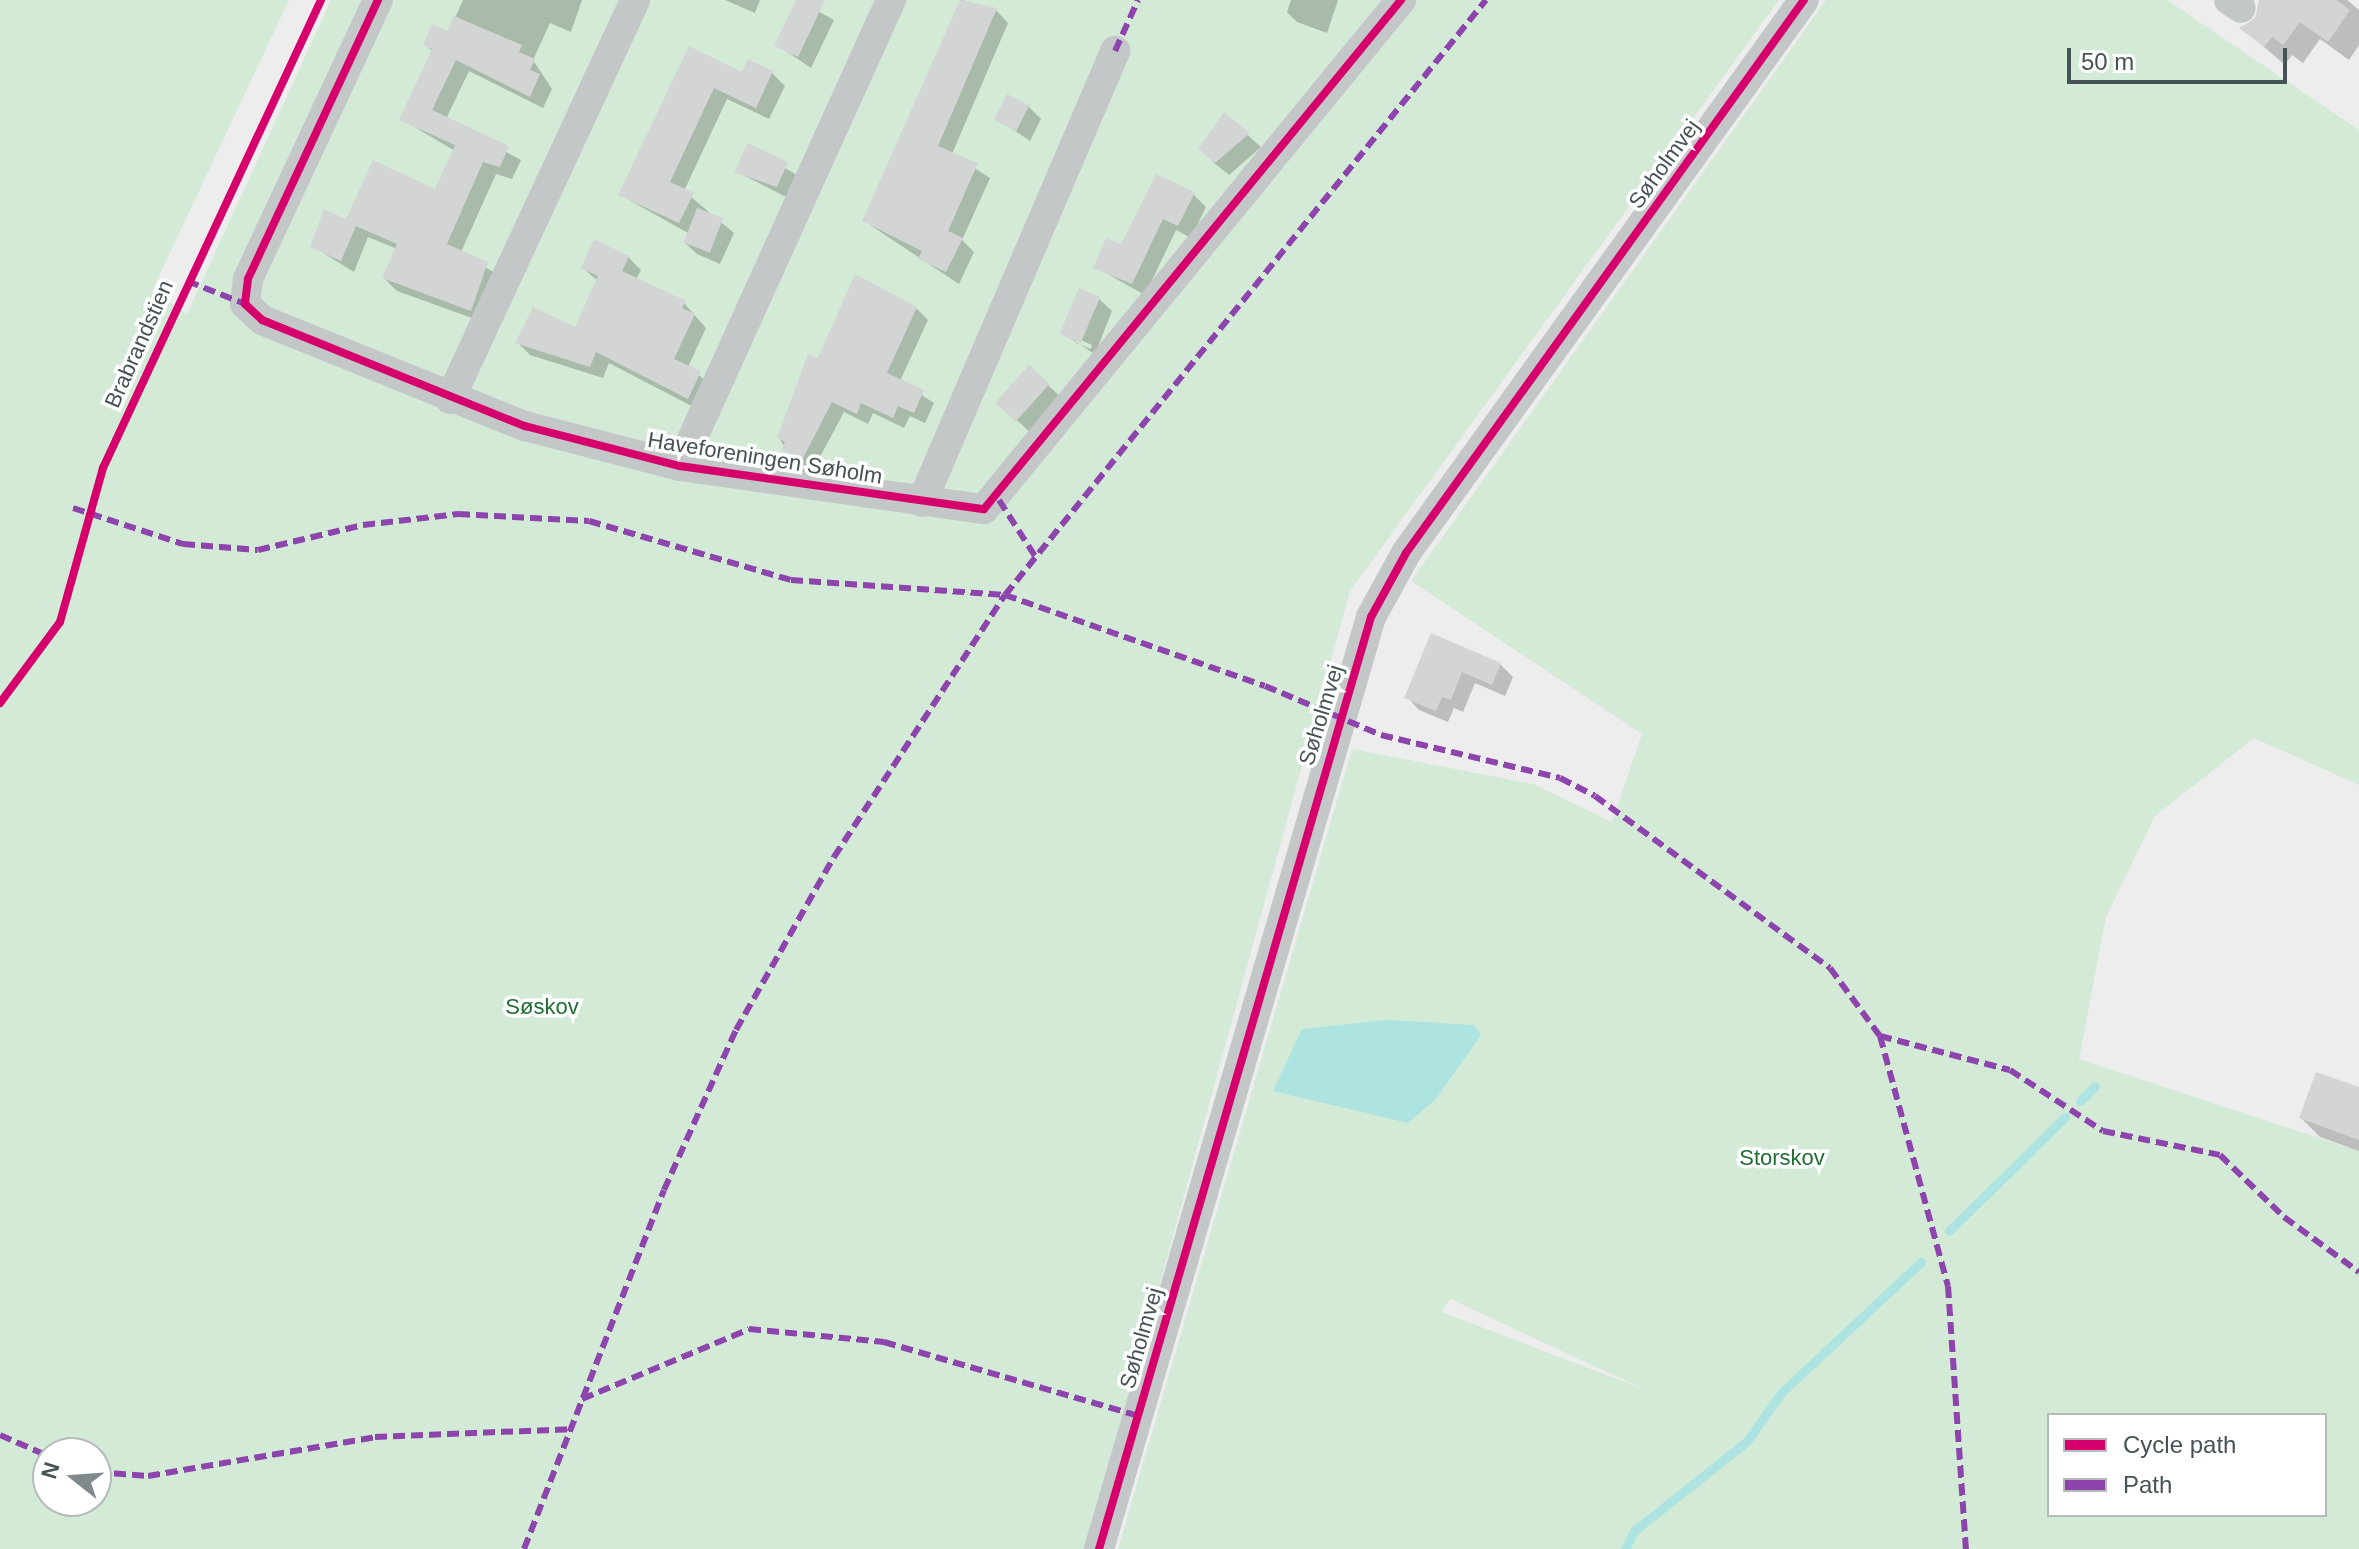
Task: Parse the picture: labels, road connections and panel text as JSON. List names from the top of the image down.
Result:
{
  "streets": {
    "street": ["Søholmvej", "Haveforeningen Søholm"],
    "cycle path": ["Brabrandstien"]
  },
  "parks": ["Søskov", "Storskov"],
  "legend": ["Cycle path", "Path"],
  "scale_bar": "50 m",
  "north": "left"
}
